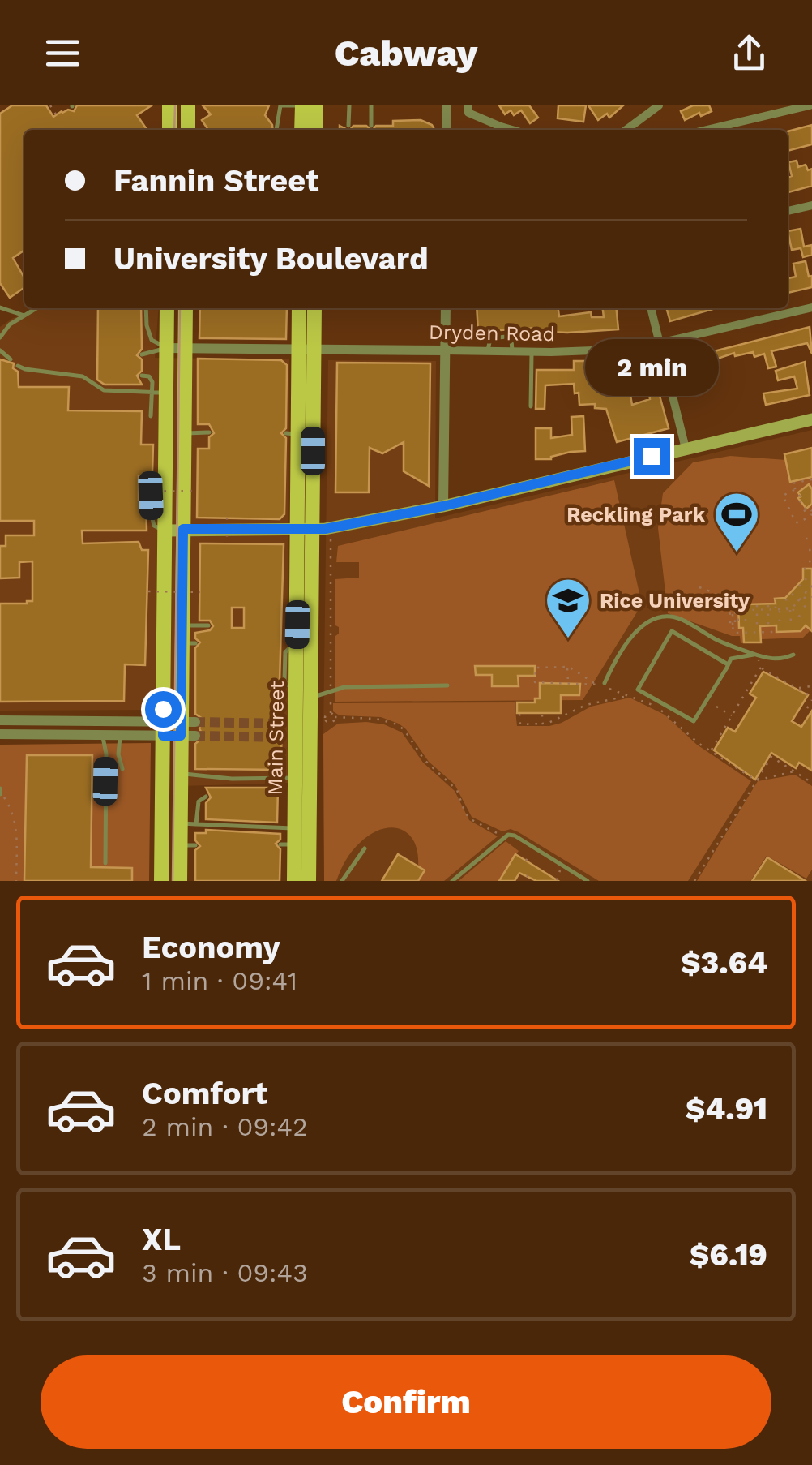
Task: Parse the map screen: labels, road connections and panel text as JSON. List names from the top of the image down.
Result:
{
  "streets": {
    "main road": ["Main Street"],
    "street": ["Dryden Road"]
  },
  "crossings": [
    ["Dryden Road", "Main Street"]
  ],
  "places": {
    "sports": ["Reckling Park"],
    "school or university": ["Rice University"]
  },
  "page": {
    "header": "Cabway",
    "banner": ["Fannin Street", "University Boulevard"],
    "bubble": "2 min",
    "list": [
      {
        "name": "Economy",
        "note": "1 min · 09:41",
        "value": "$3.64"
      },
      {
        "name": "Comfort",
        "note": "2 min · 09:42",
        "value": "$4.91"
      },
      {
        "name": "XL",
        "note": "3 min · 09:43",
        "value": "$6.19"
      }
    ],
    "buttons": "Confirm"
  }
}
